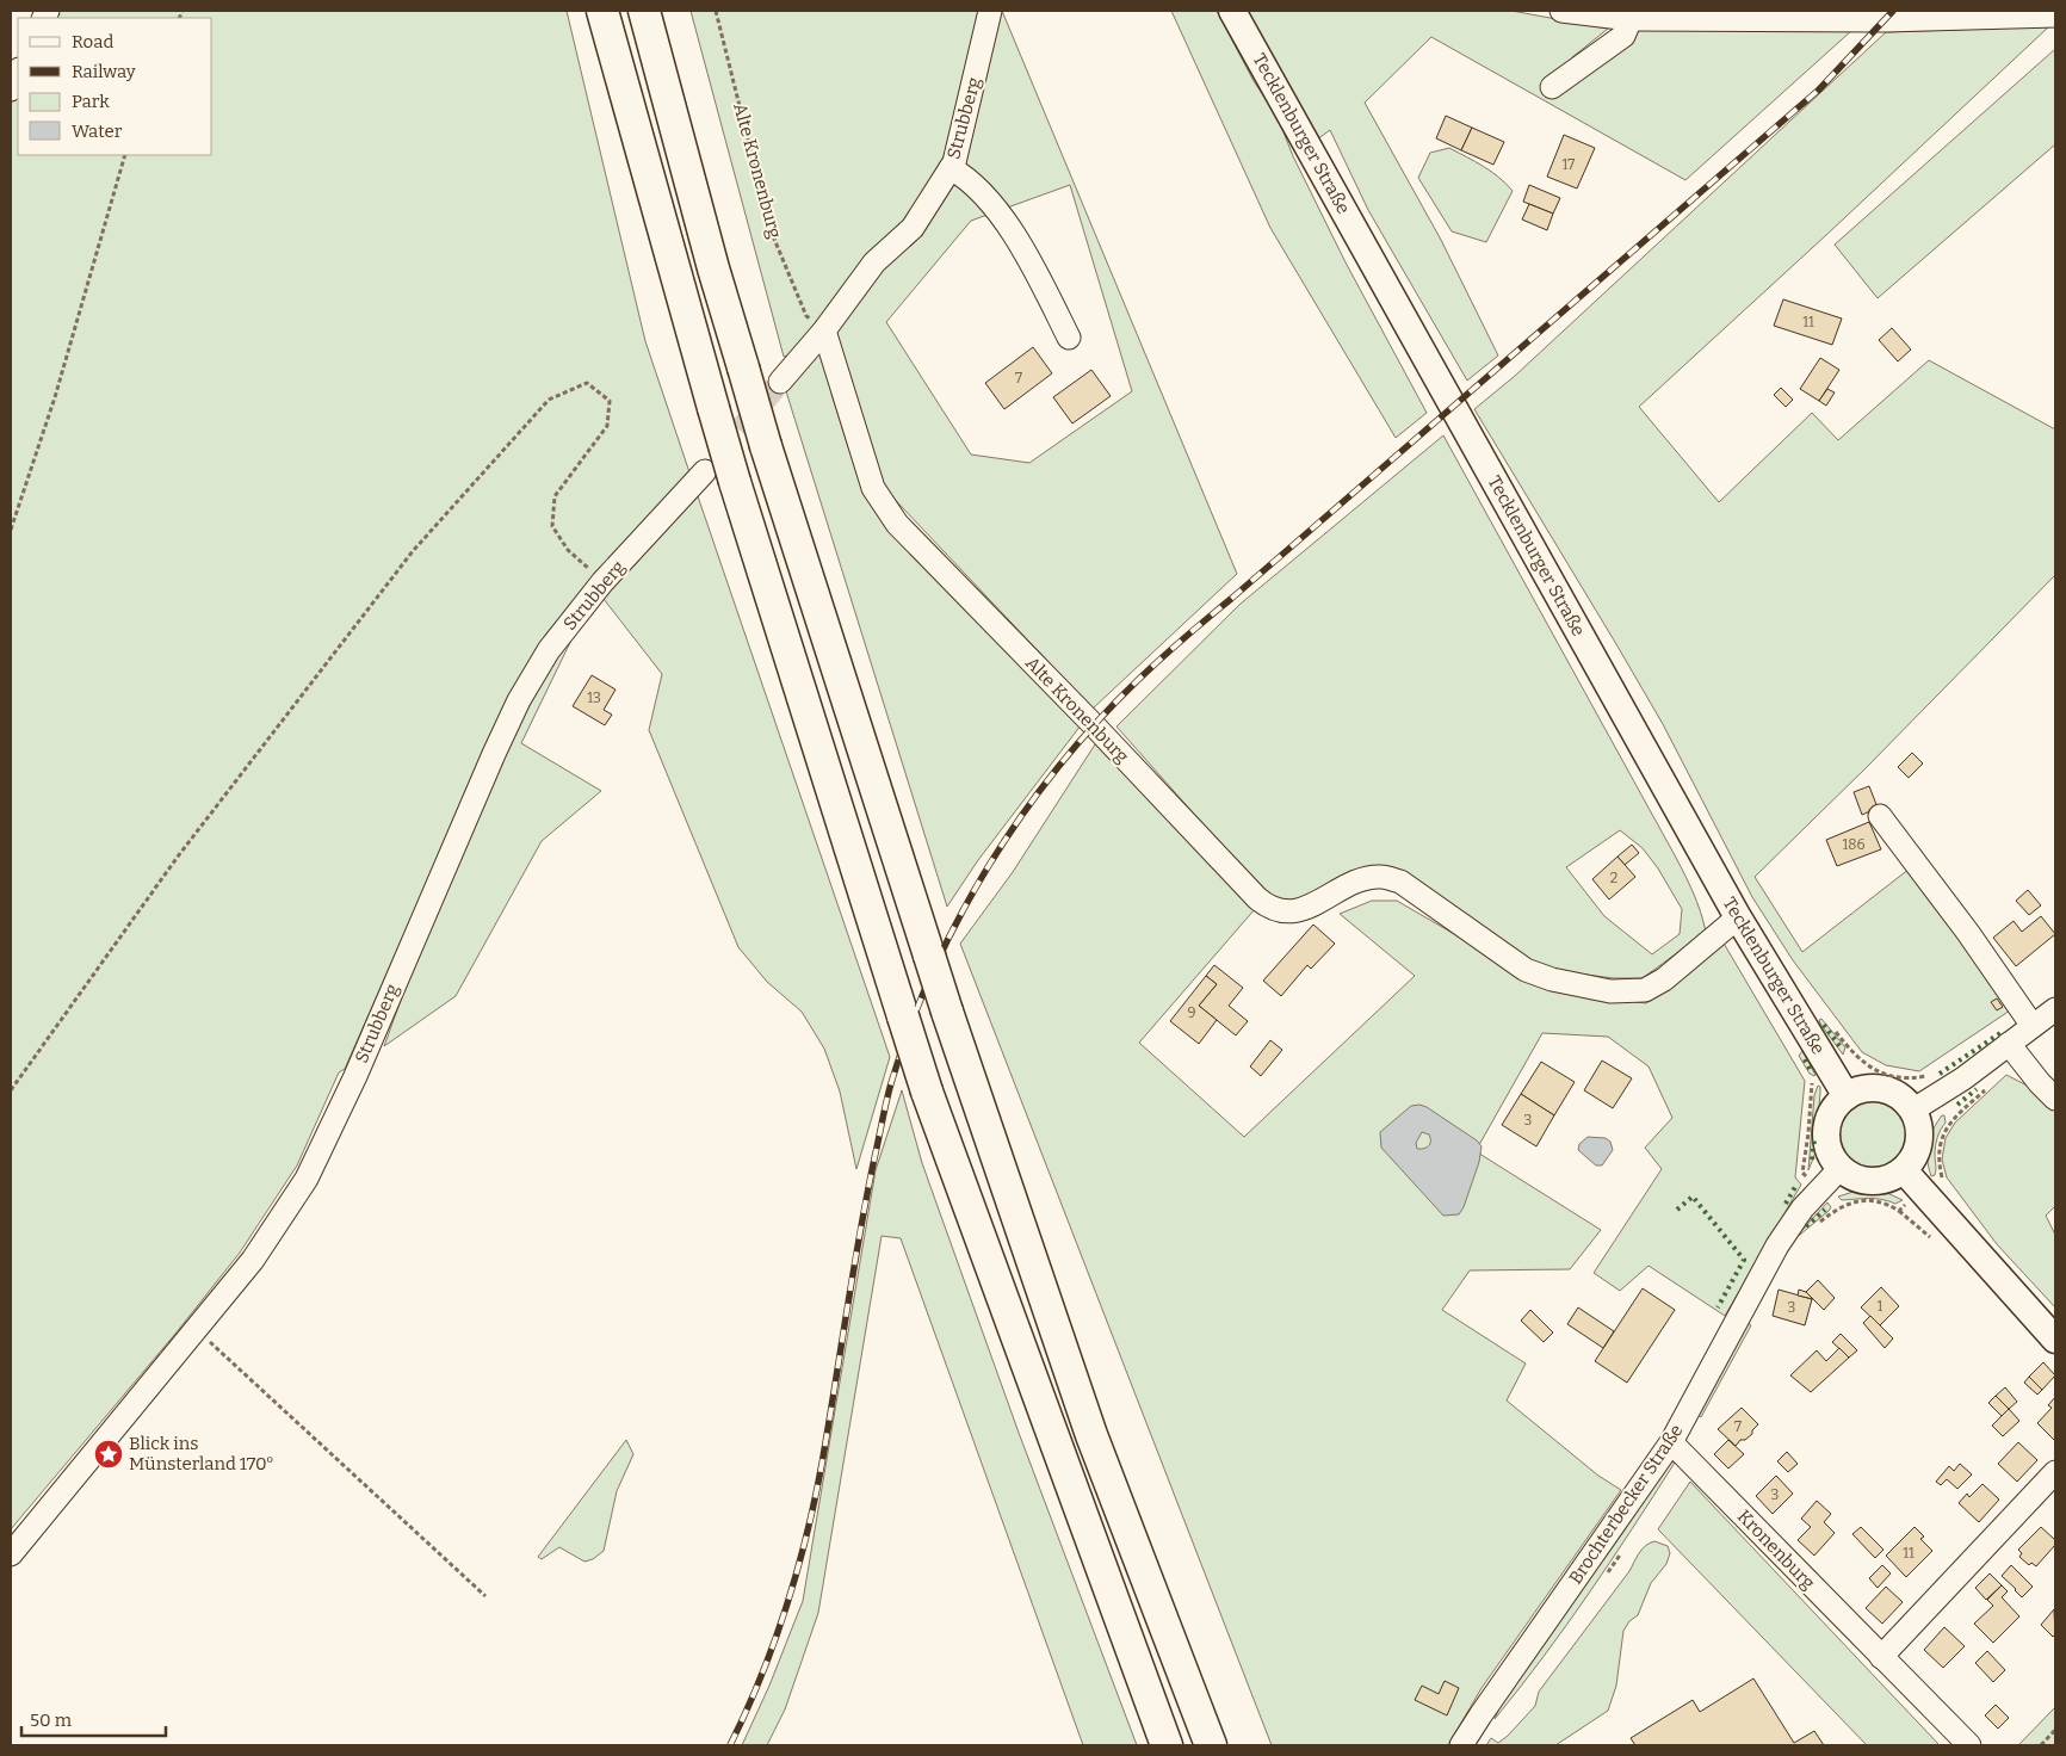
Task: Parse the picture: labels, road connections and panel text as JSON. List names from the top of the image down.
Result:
{
  "streets": {
    "main road": ["Tecklenburger Straße"],
    "street": [
      "Strubberg",
      "Alte Kronenburg",
      "Brochterbecker Straße",
      "Kronenburg"
    ]
  },
  "crossings": [
    ["Strubberg", "Alte Kronenburg"],
    ["Tecklenburger Straße", "Alte Kronenburg"],
    ["Tecklenburger Straße", "Brochterbecker Straße"],
    ["Brochterbecker Straße", "Kronenburg"]
  ],
  "places": {
    "place": ["Blick ins Münsterland 170°"]
  },
  "house_numbers": [
    "17",
    "11",
    "7",
    "13",
    "186",
    "2",
    "9",
    "3",
    "1",
    "3",
    "7",
    "3",
    "11"
  ],
  "legend": [
    "Road",
    "Railway",
    "Park",
    "Water"
  ],
  "scale_bar": "50 m"
}
